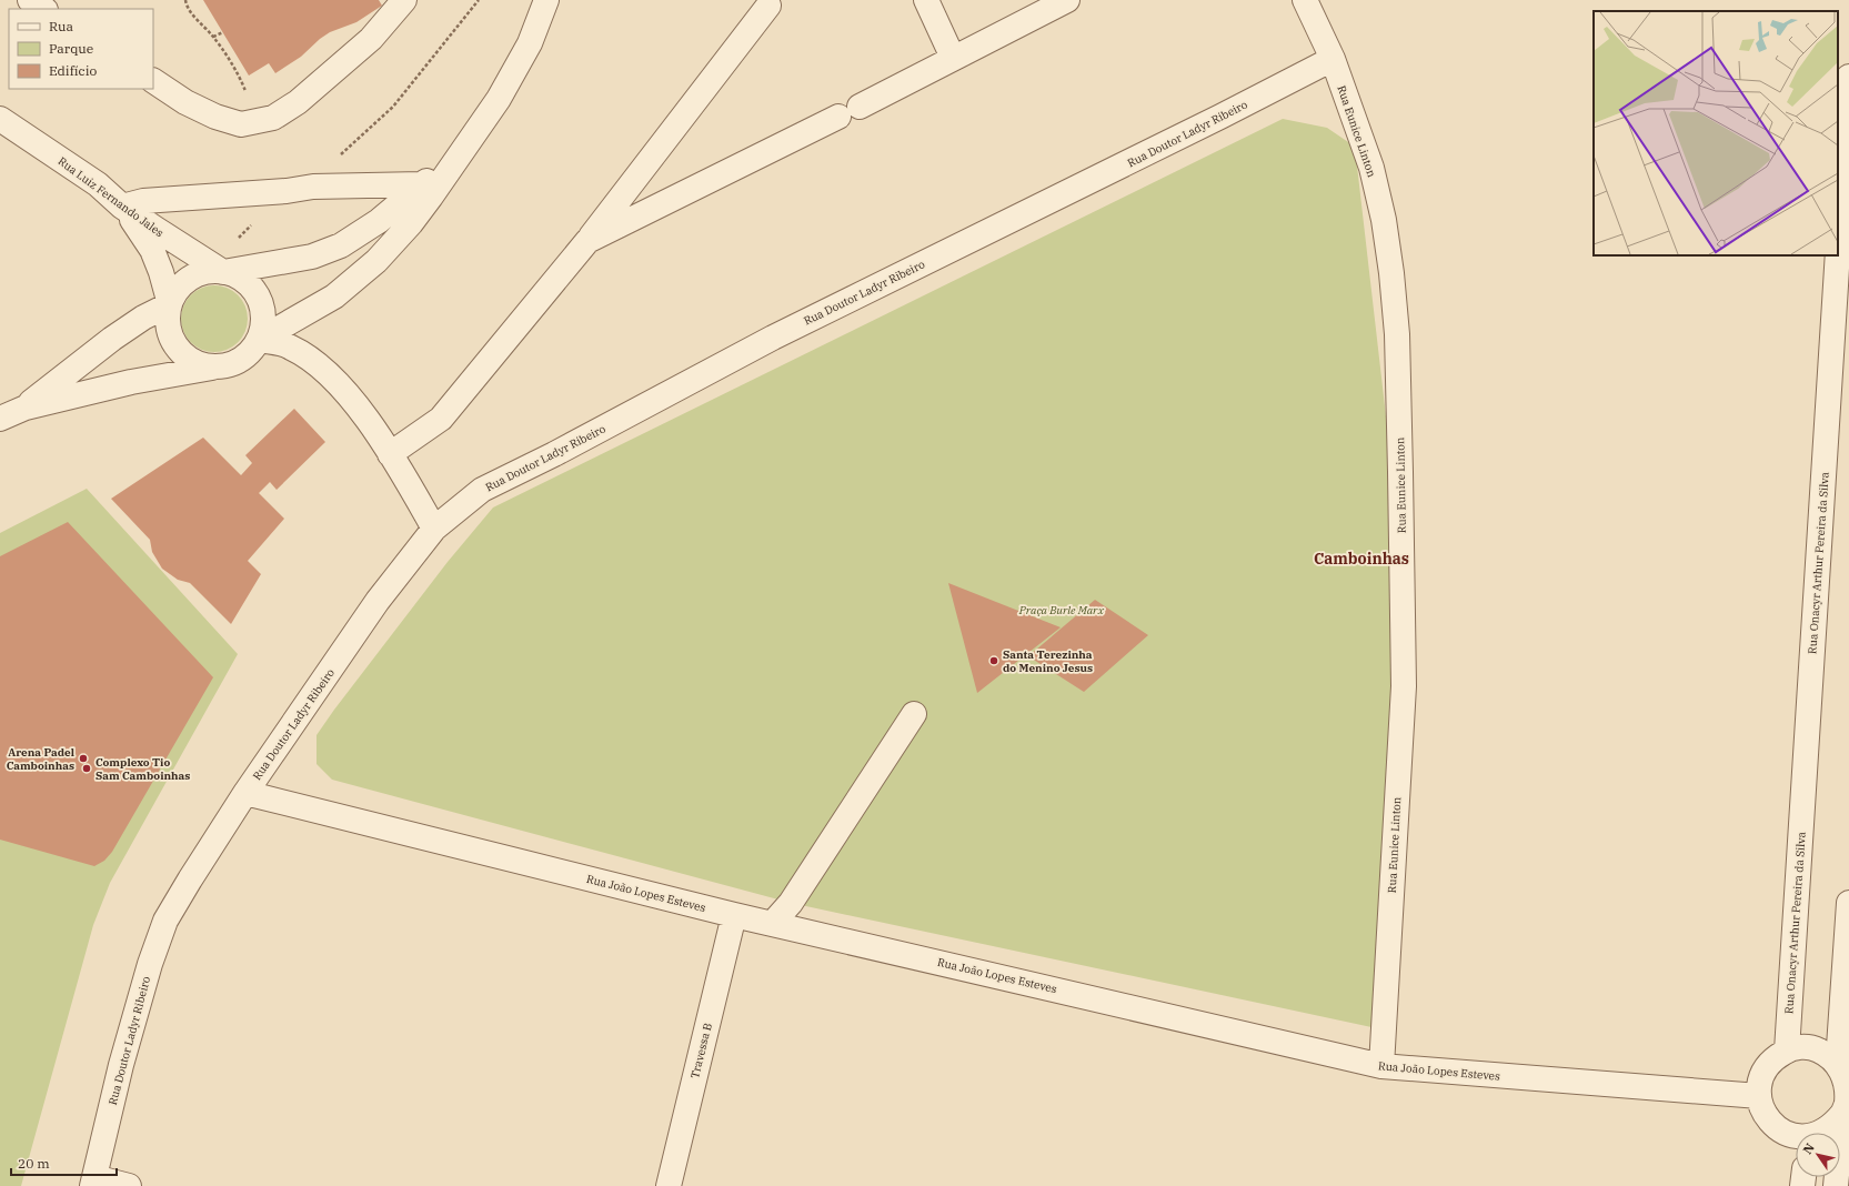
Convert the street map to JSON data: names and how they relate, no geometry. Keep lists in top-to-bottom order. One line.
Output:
{"streets":{"street":["Rua Eunice Linton","Rua Doutor Ladyr Ribeiro","Rua Luiz Fernando Jales","Rua Onacyr Arthur Pereira da Silva","Rua João Lopes Esteves","Travessa B"]},"crossings":[["Rua Eunice Linton","Rua Doutor Ladyr Ribeiro"],["Rua Eunice Linton","Rua João Lopes Esteves"],["Rua Doutor Ladyr Ribeiro","Rua João Lopes Esteves"],["Rua João Lopes Esteves","Travessa B"]],"districts":["Camboinhas"],"parks":["Praça Burle Marx"],"places":["Santa Terezinha do Menino Jesus","Arena Padel Camboinhas","Complexo Tio Sam Camboinhas"],"legend":["Rua","Parque","Edifício"],"scale_bar":"20 m","north":"top left"}
